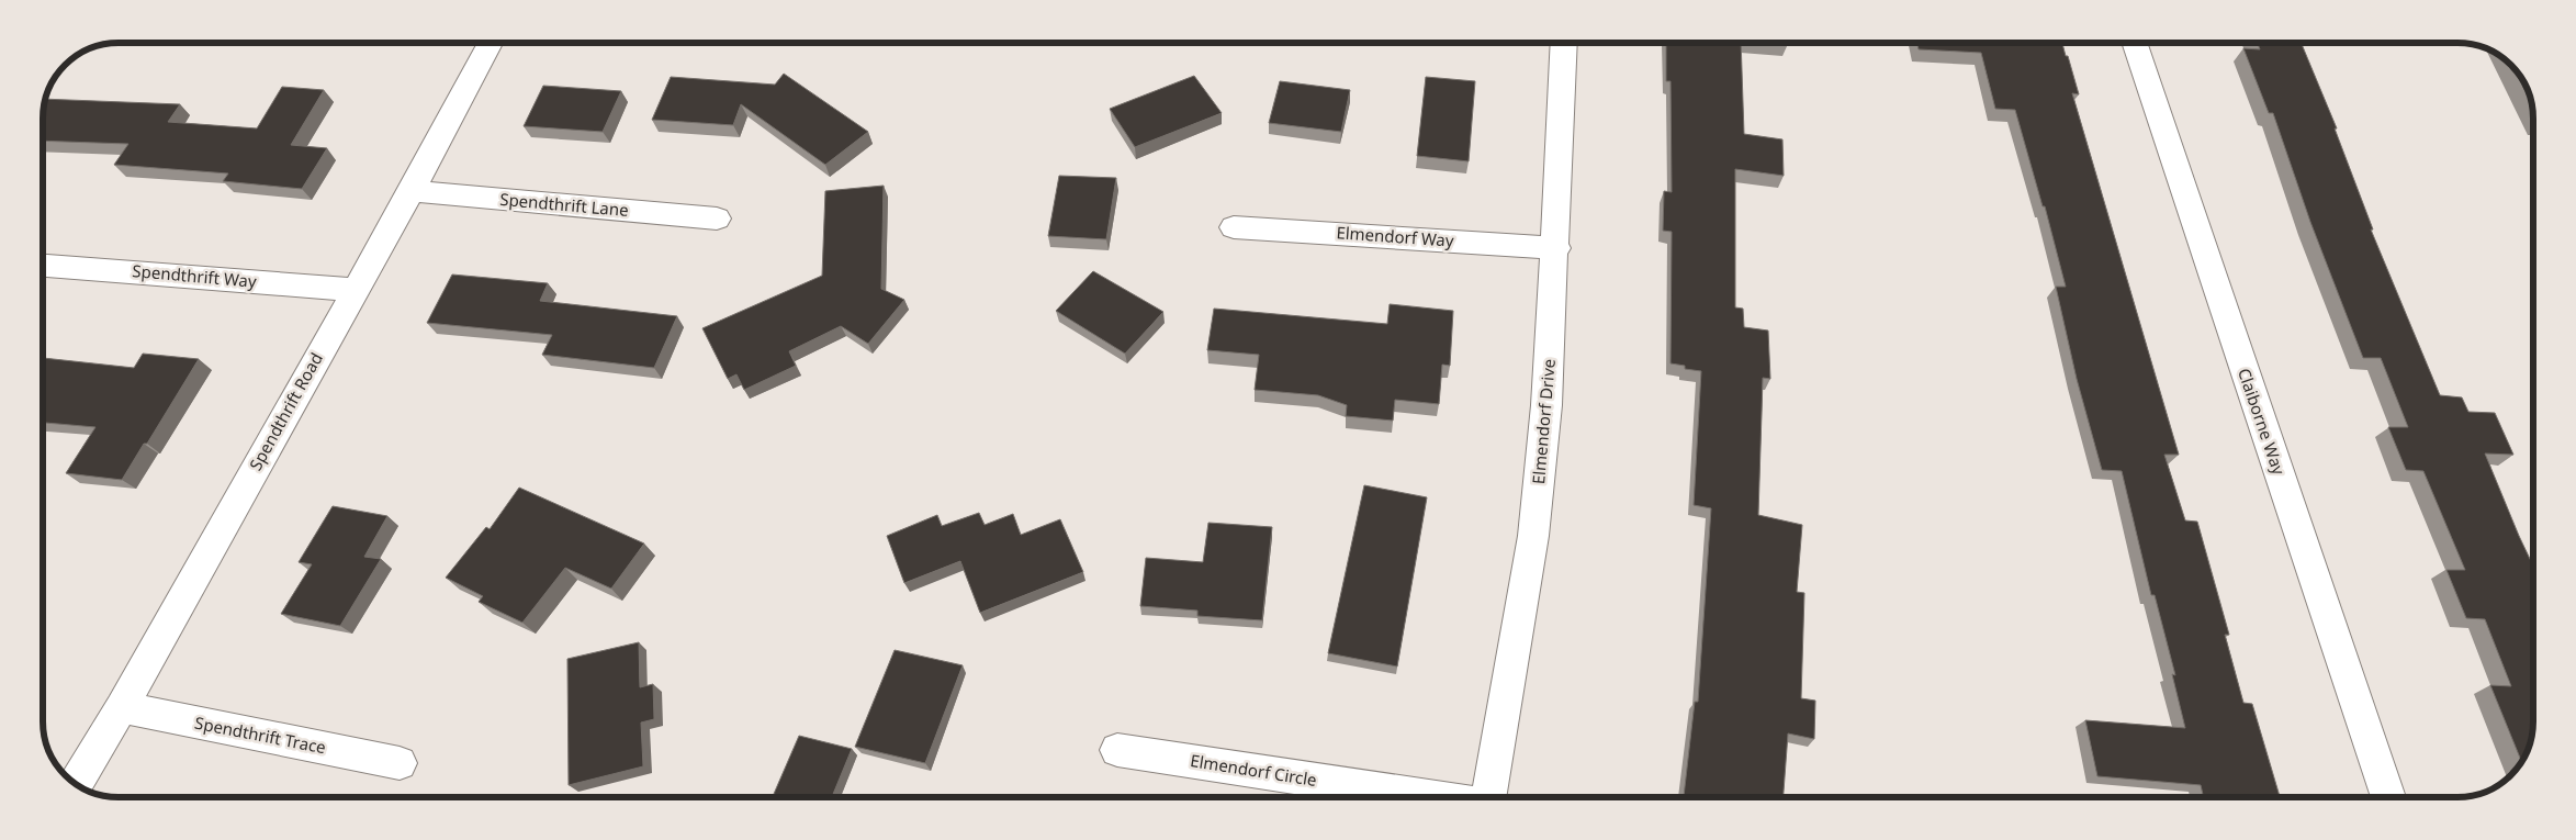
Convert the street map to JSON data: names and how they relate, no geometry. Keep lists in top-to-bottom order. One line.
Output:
{"streets":{"street":["Spendthrift Lane","Elmendorf Way","Spendthrift Way","Spendthrift Road","Elmendorf Drive","Claiborne Way","Spendthrift Trace","Elmendorf Circle"]},"crossings":[["Spendthrift Lane","Spendthrift Road"],["Elmendorf Way","Elmendorf Drive"],["Spendthrift Way","Spendthrift Road"],["Spendthrift Road","Spendthrift Trace"]]}
